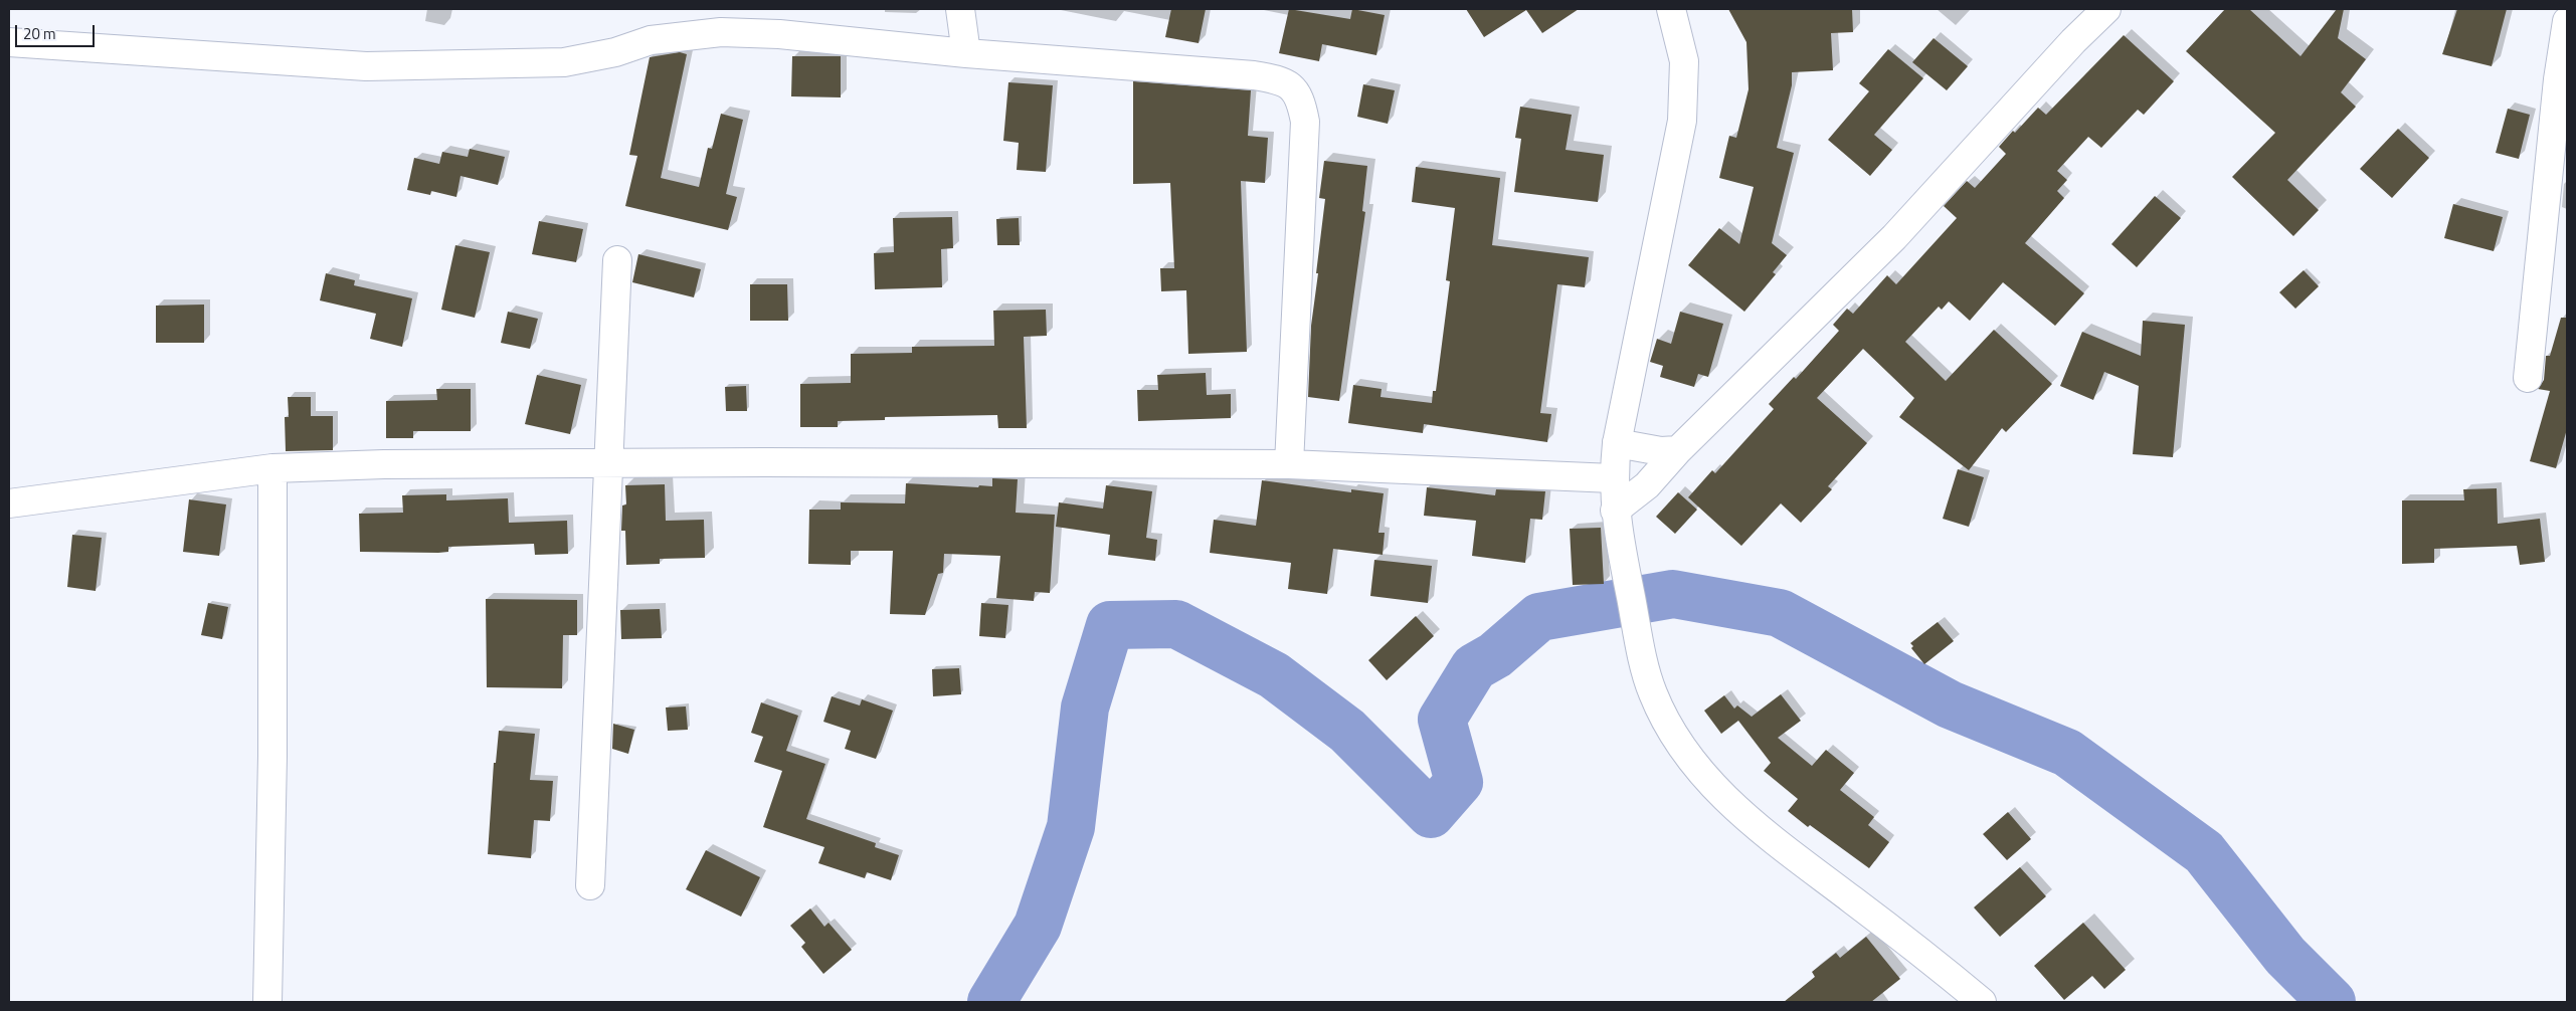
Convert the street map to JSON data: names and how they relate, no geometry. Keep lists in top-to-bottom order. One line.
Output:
{"scale_bar":"20 m"}
